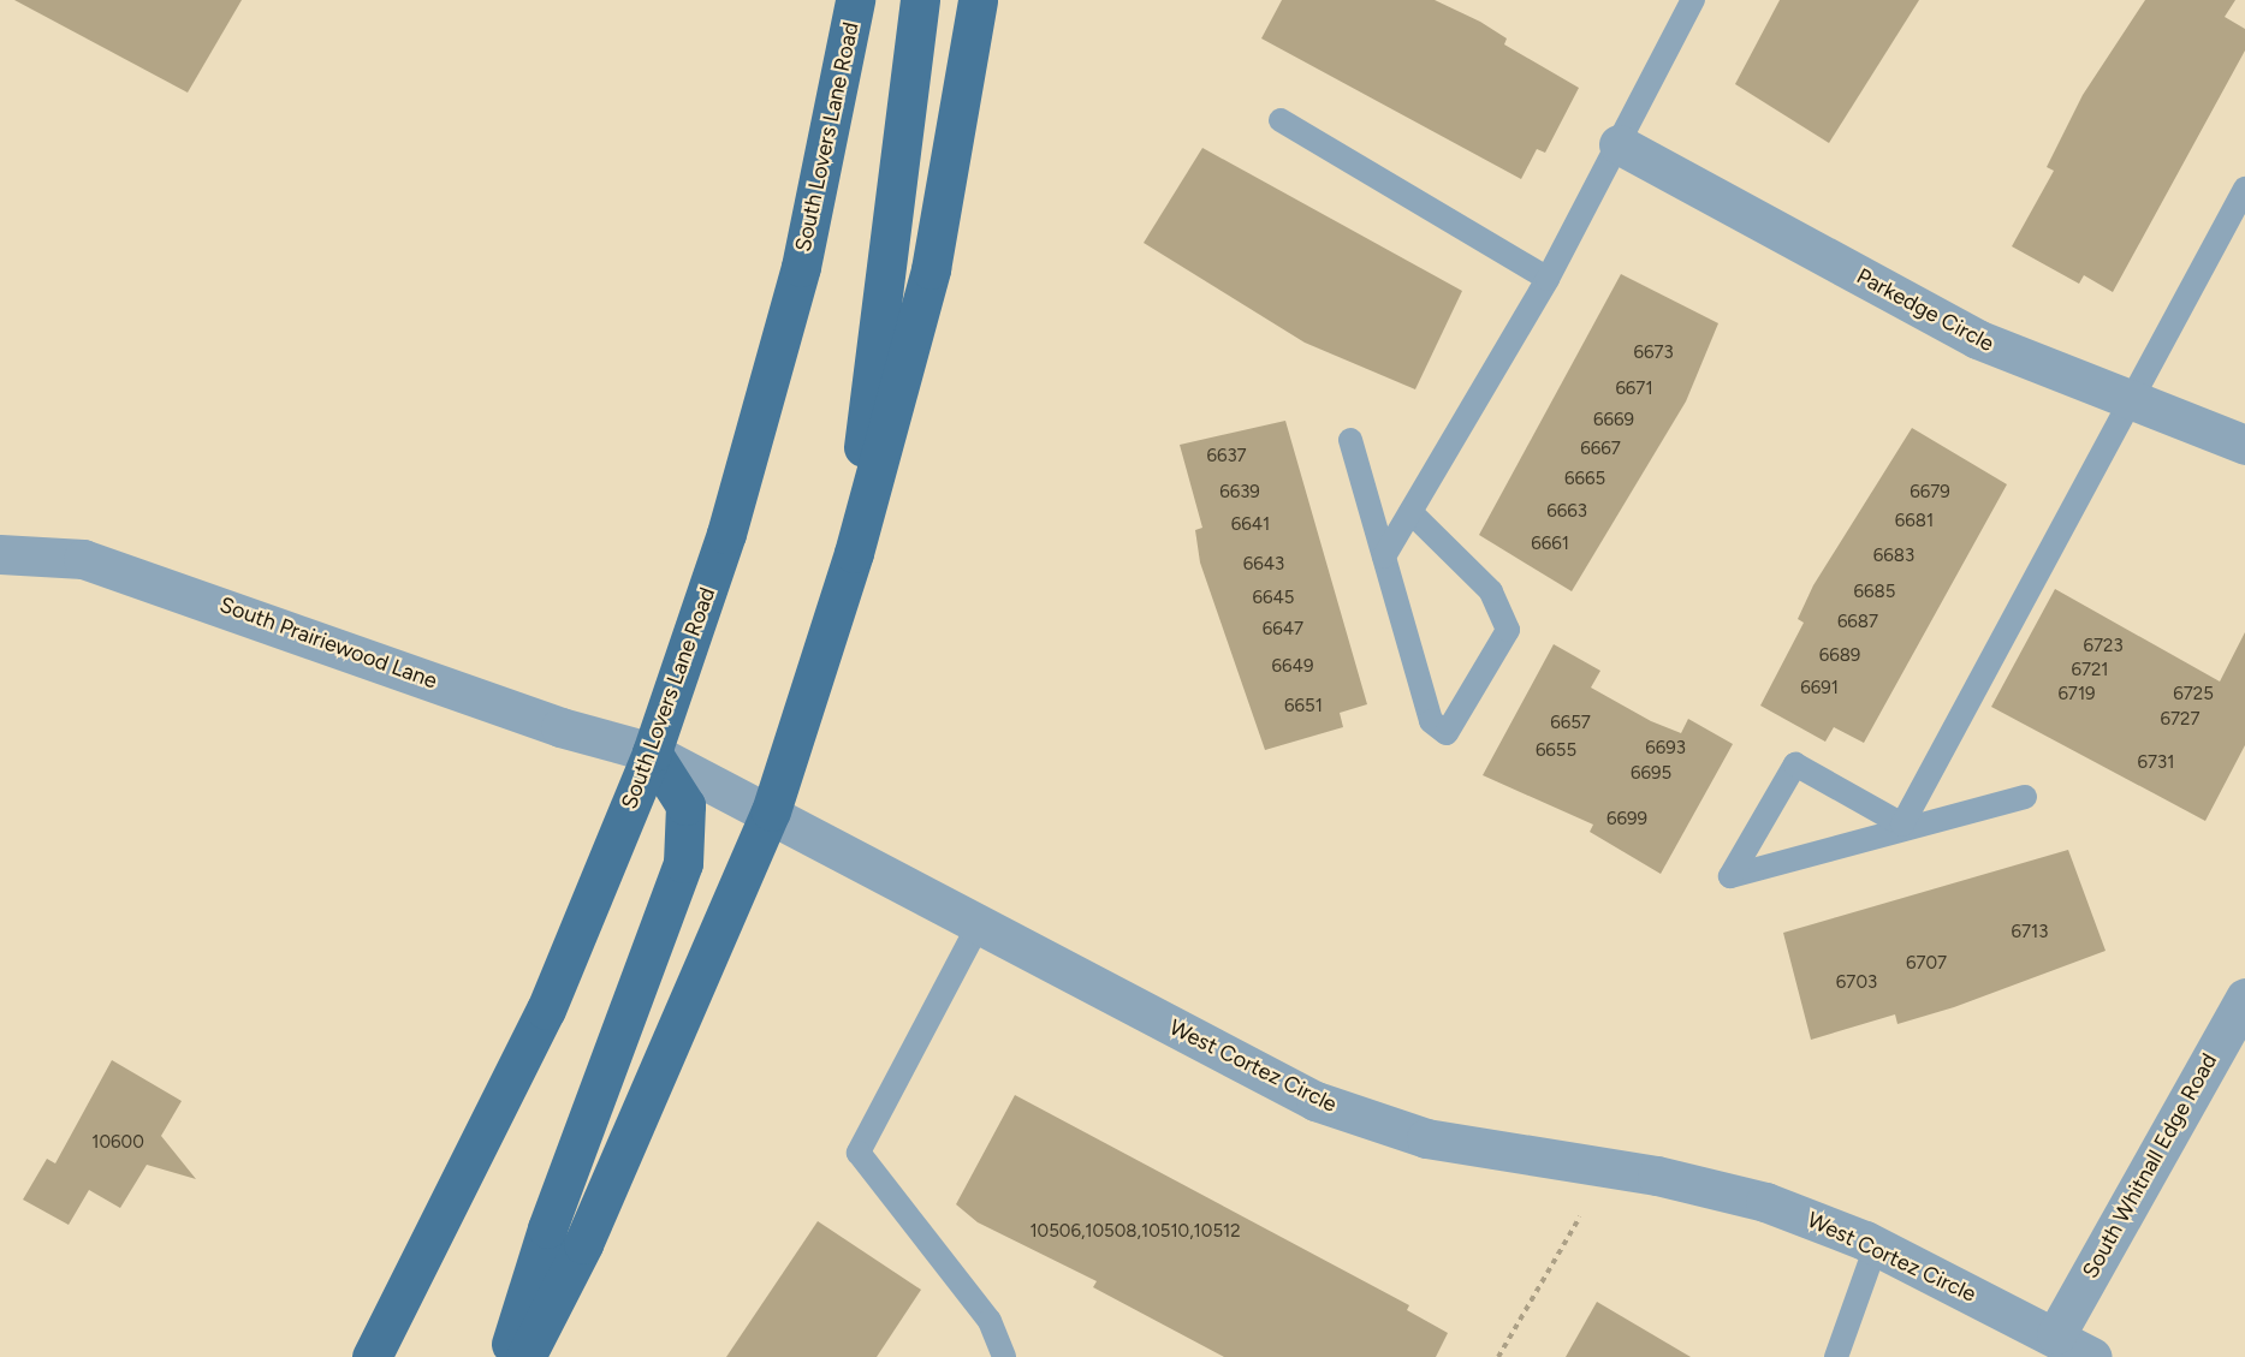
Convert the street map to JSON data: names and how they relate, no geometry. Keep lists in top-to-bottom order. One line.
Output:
{"streets":{"main road":["South Lovers Lane Road"],"street":["Parkedge Circle","South Prairiewood Lane","West Cortez Circle","South Whitnall Edge Road"]},"crossings":[["South Lovers Lane Road","South Prairiewood Lane"],["South Lovers Lane Road","West Cortez Circle"],["South Prairiewood Lane","West Cortez Circle"],["West Cortez Circle","South Whitnall Edge Road"]],"house_numbers":["6673","6671","6669","6667","6637","6665","6639","6679","6663","6681","6641","6661","6683","6643","6685","6645","6687","6647","6723","6689","6649","6721","6691","6719","6725","6651","6727","6657","6693","6655","6731","6695","6699","6713","6707","6703","10600","10506,10508,10510,10512"]}
